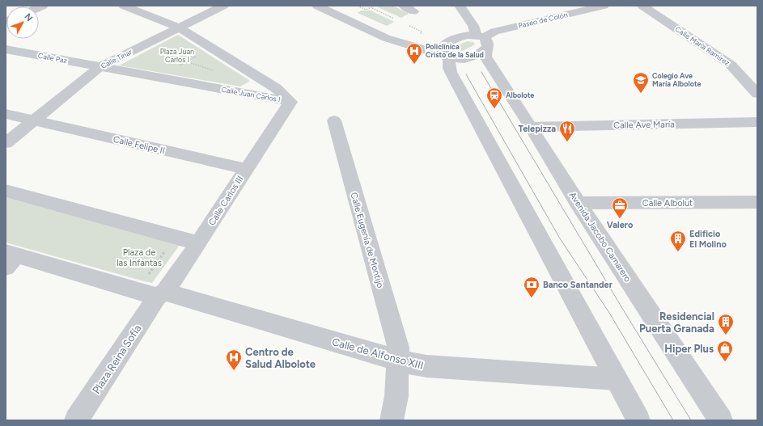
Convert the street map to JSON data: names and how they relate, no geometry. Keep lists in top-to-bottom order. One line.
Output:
{"streets":{"street":["Paseo de Colón","Calle María Ramirez","Calle Paz","Calle Tínar","Calle Juan Carlos I","Calle Ave María","Calle Felipe II","Calle Carlos III","Calle Albolut","Avenida Jacobo Camarero","Calle Eugenía de Montijo","Calle de Alfonso XIII","Plaza Reina Sofía"]},"crossings":[["Paseo de Colón","Avenida Jacobo Camarero"],["Calle Paz","Calle Tínar"],["Calle Paz","Calle Juan Carlos I"],["Calle Tínar","Calle Juan Carlos I"],["Calle Tínar","Calle Felipe II"],["Calle Juan Carlos I","Calle Carlos III"],["Calle Ave María","Avenida Jacobo Camarero"],["Calle Felipe II","Calle Carlos III"],["Calle Carlos III","Calle de Alfonso XIII"],["Calle Carlos III","Plaza Reina Sofía"],["Calle Albolut","Avenida Jacobo Camarero"],["Calle Eugenía de Montijo","Calle de Alfonso XIII"],["Calle de Alfonso XIII","Plaza Reina Sofía"]],"parks":["Plaza Juan Carlos I","Plaza de las Infantas"],"places":{"hospital":["Policlínica Cristo de la Salud","Centro de Salud Albolote"],"school or university":["Colegio Ave María Albolote"],"station":["Albolote"],"restaurant":["Telepizza"],"office":["Valero"],"building":["Edificio El Molino","Residencial Puerta Granada"],"bank":["Banco Santander"],"shop":["Hiper Plus"]},"north":"top right"}
